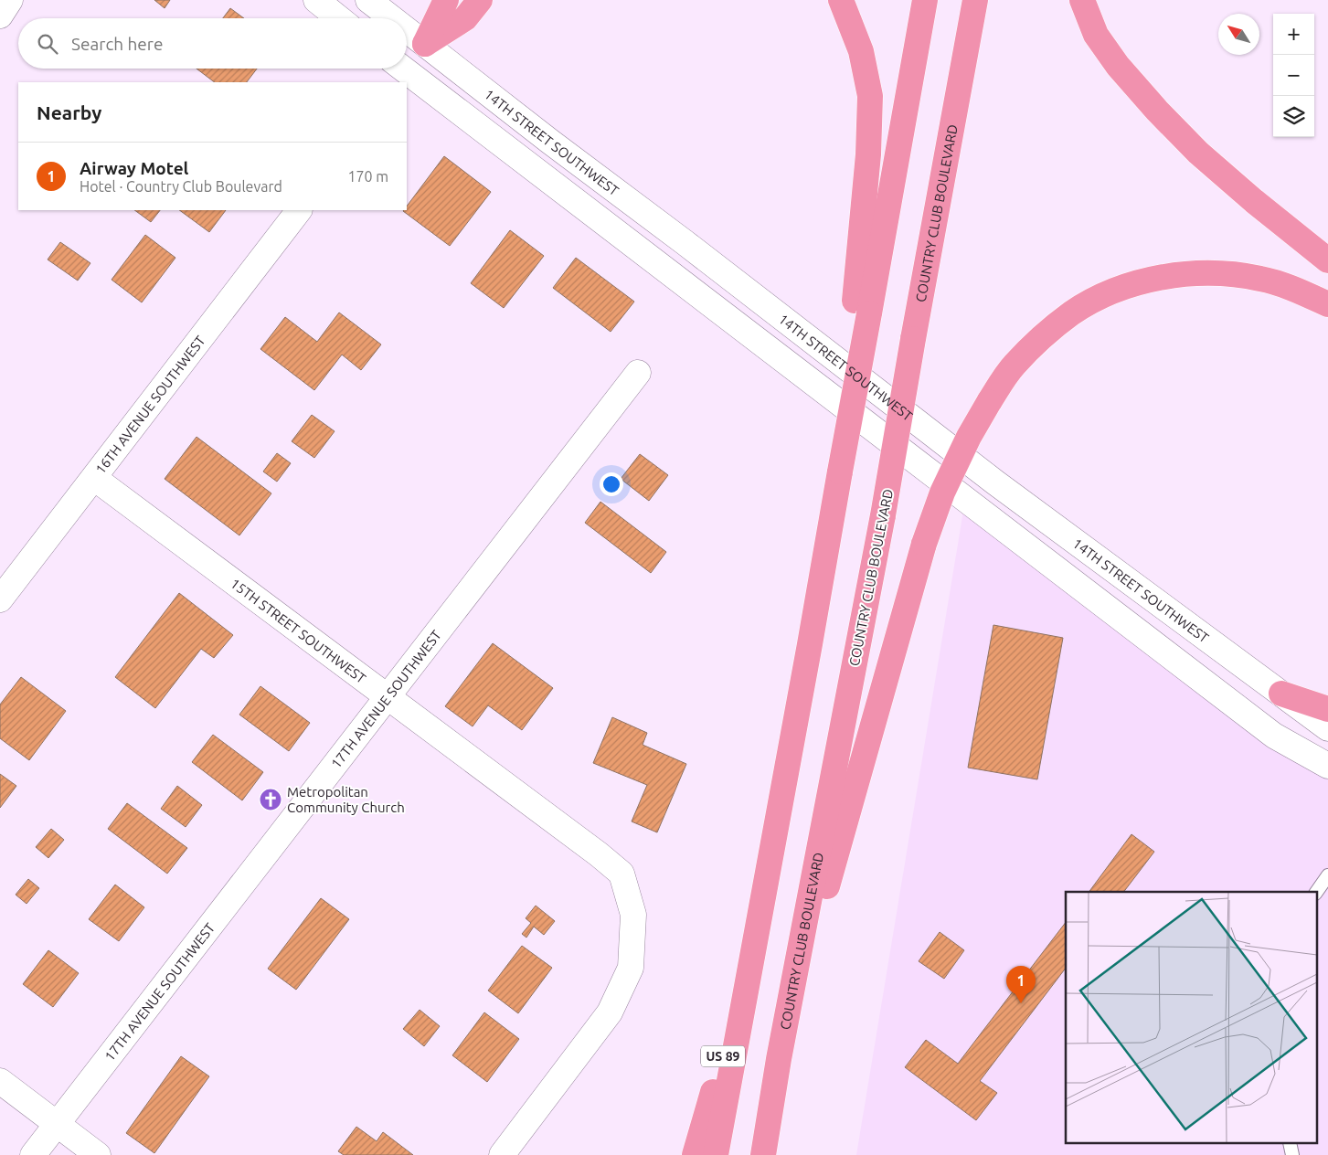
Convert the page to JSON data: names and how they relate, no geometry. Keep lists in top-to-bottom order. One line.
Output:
{"streets":{"highway":["COUNTRY CLUB BOULEVARD","US 89"],"street":["14TH STREET SOUTHWEST","16TH AVENUE SOUTHWEST","15TH STREET SOUTHWEST","17TH AVENUE SOUTHWEST"]},"crossings":[["16TH AVENUE SOUTHWEST","15TH STREET SOUTHWEST"],["15TH STREET SOUTHWEST","17TH AVENUE SOUTHWEST"]],"places":{"church":["Metropolitan Community Church"]},"north":"top left","page":{"map_buttons":["+","−"],"search":"Search here","heading":"Nearby","list":[{"mark":"1","name":"Airway Motel","note":"Hotel · Country Club Boulevard","value":"170 m"}],"pins":"1"}}
